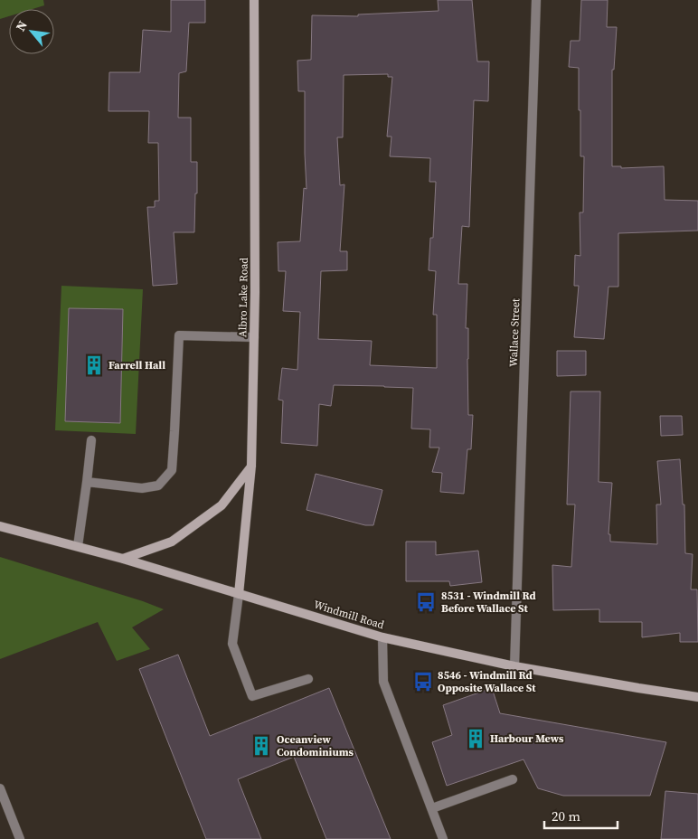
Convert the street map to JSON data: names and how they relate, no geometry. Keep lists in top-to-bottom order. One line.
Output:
{"streets":{"main road":["Albro Lake Road","Windmill Road"],"street":["Wallace Street"]},"crossings":[["Albro Lake Road","Windmill Road"],["Wallace Street","Windmill Road"]],"places":{"building":["Farrell Hall","Harbour Mews","Oceanview Condominiums"],"bus stop":["8531 - Windmill Rd Before Wallace St","8546 - Windmill Rd Opposite Wallace St"]},"scale_bar":"20 m","north":"top left"}
